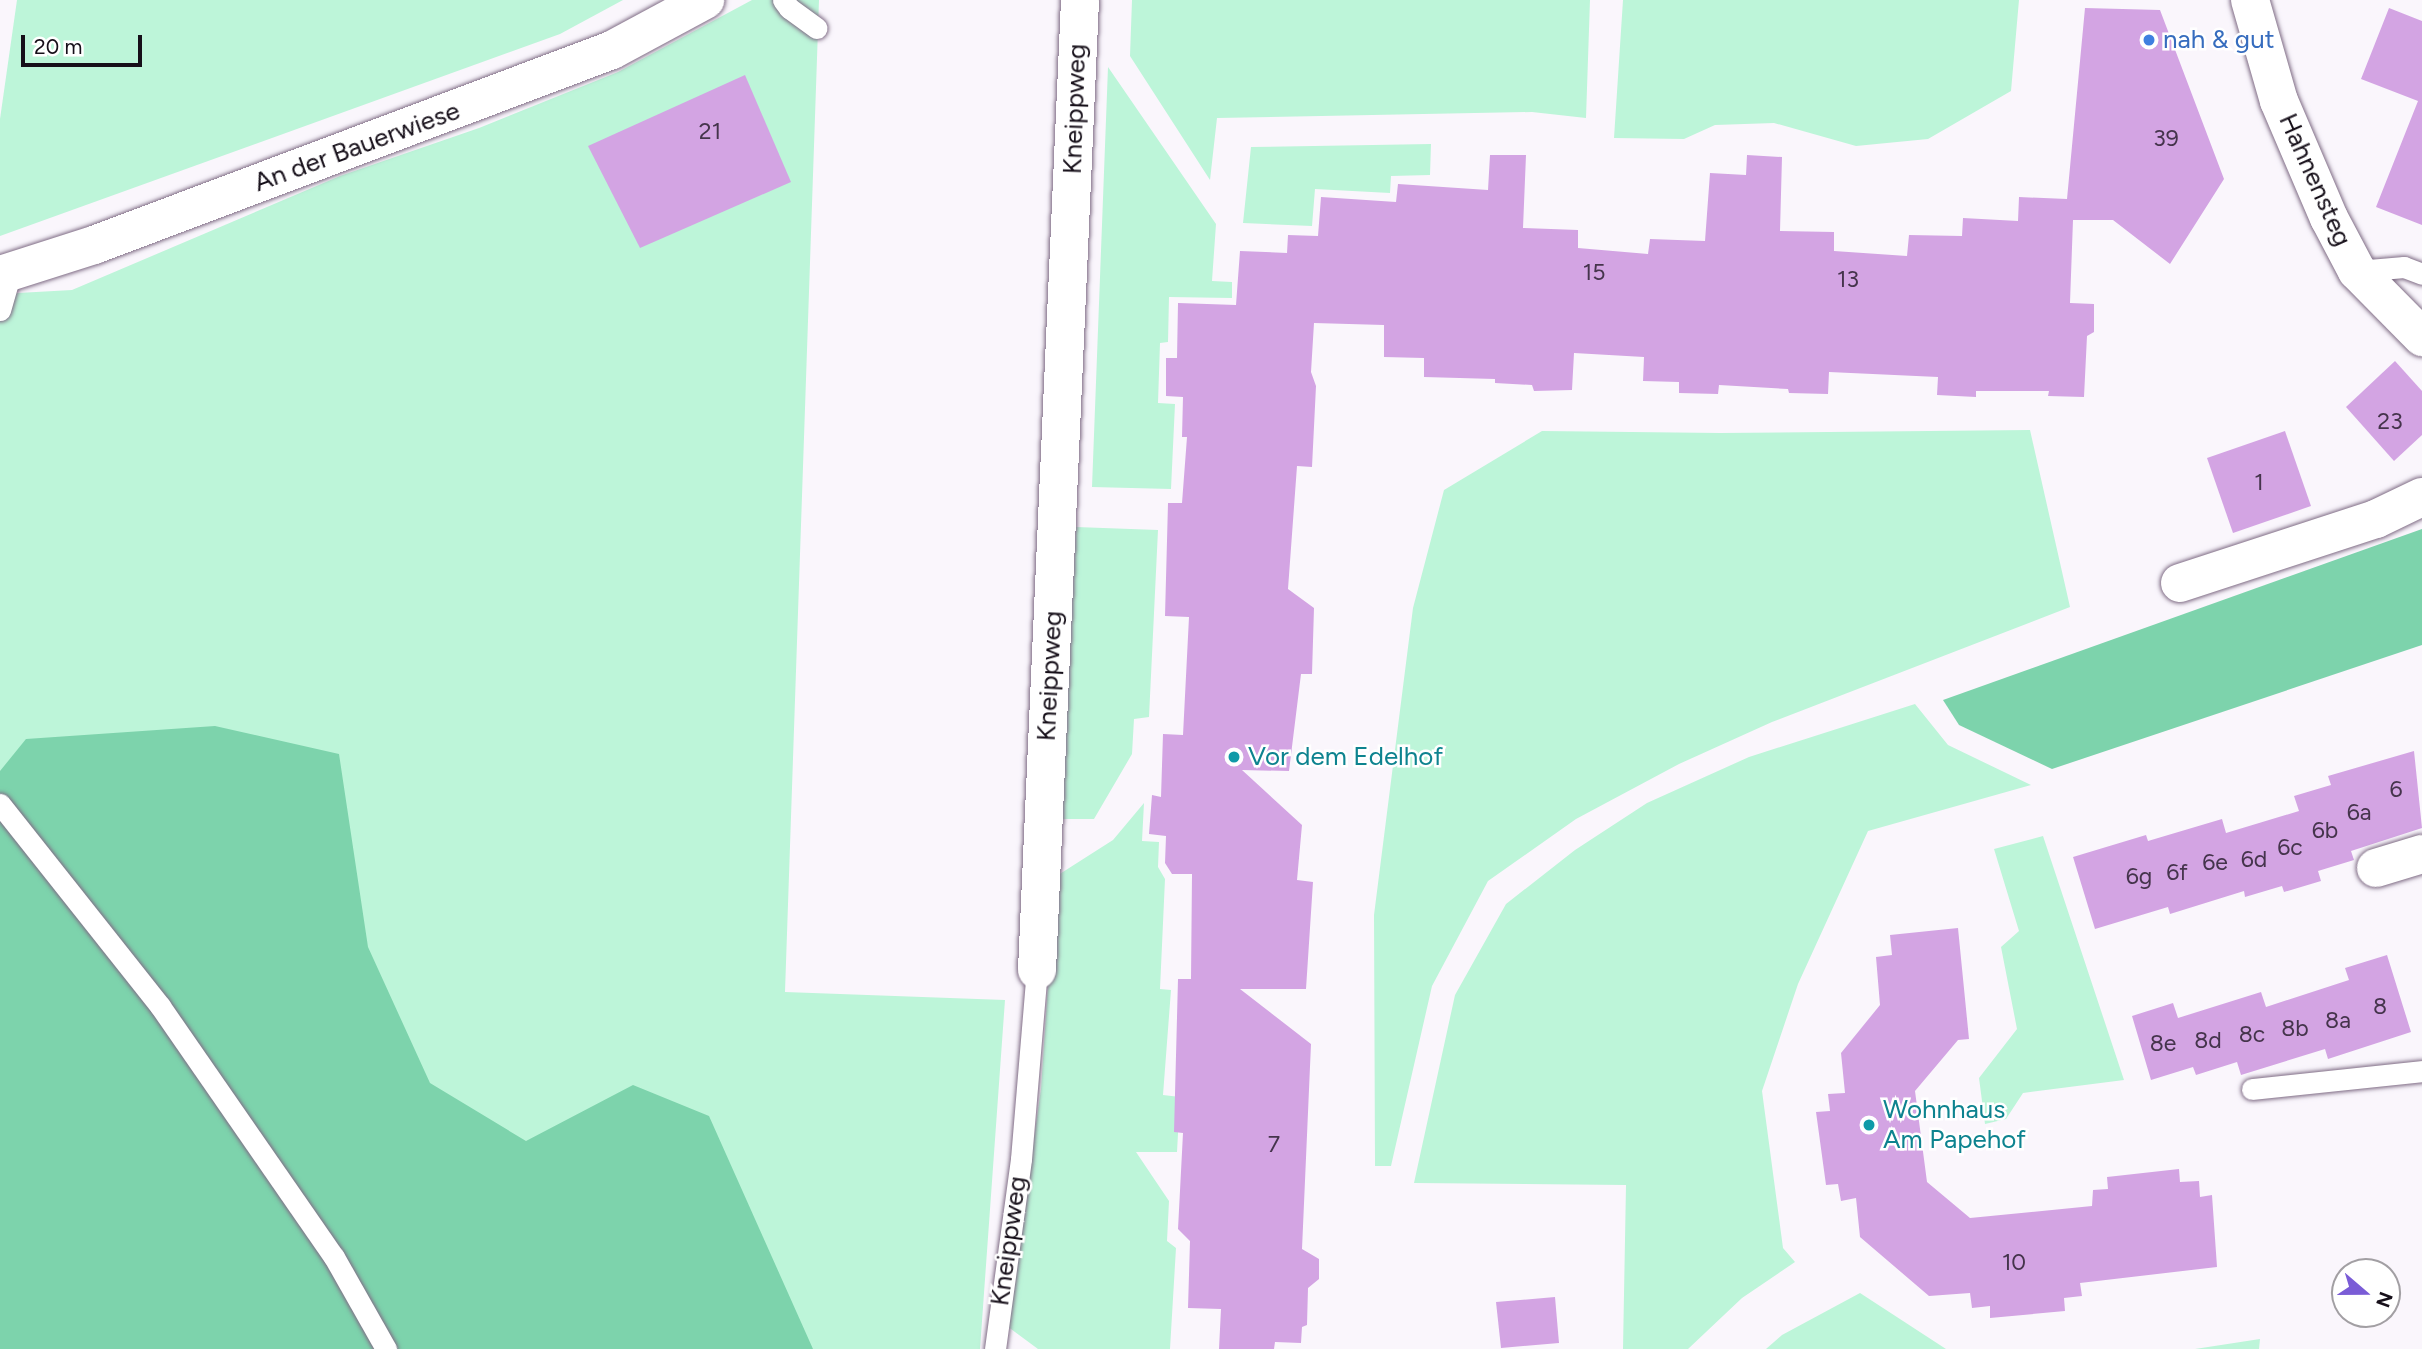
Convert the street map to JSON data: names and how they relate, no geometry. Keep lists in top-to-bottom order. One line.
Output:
{"streets":{"street":["Kneippweg","An der Bauerwiese","Hahnensteg"]},"places":["nah & gut","Vor dem Edelhof","Wohnhaus Am Papehof"],"house_numbers":["21","39","15","13","23","1","6","6a","6b","6c","6d","6e","6f","6g","8","8a","8b","8c","8d","8e","7","10"],"scale_bar":"20 m","north":"right"}
